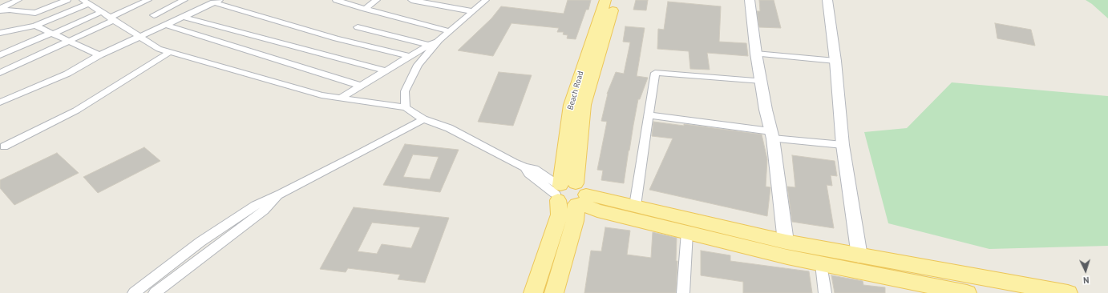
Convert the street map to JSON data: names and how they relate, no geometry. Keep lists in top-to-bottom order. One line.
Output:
{"streets":{"main road":["Beach Road"]},"north":"bottom"}
